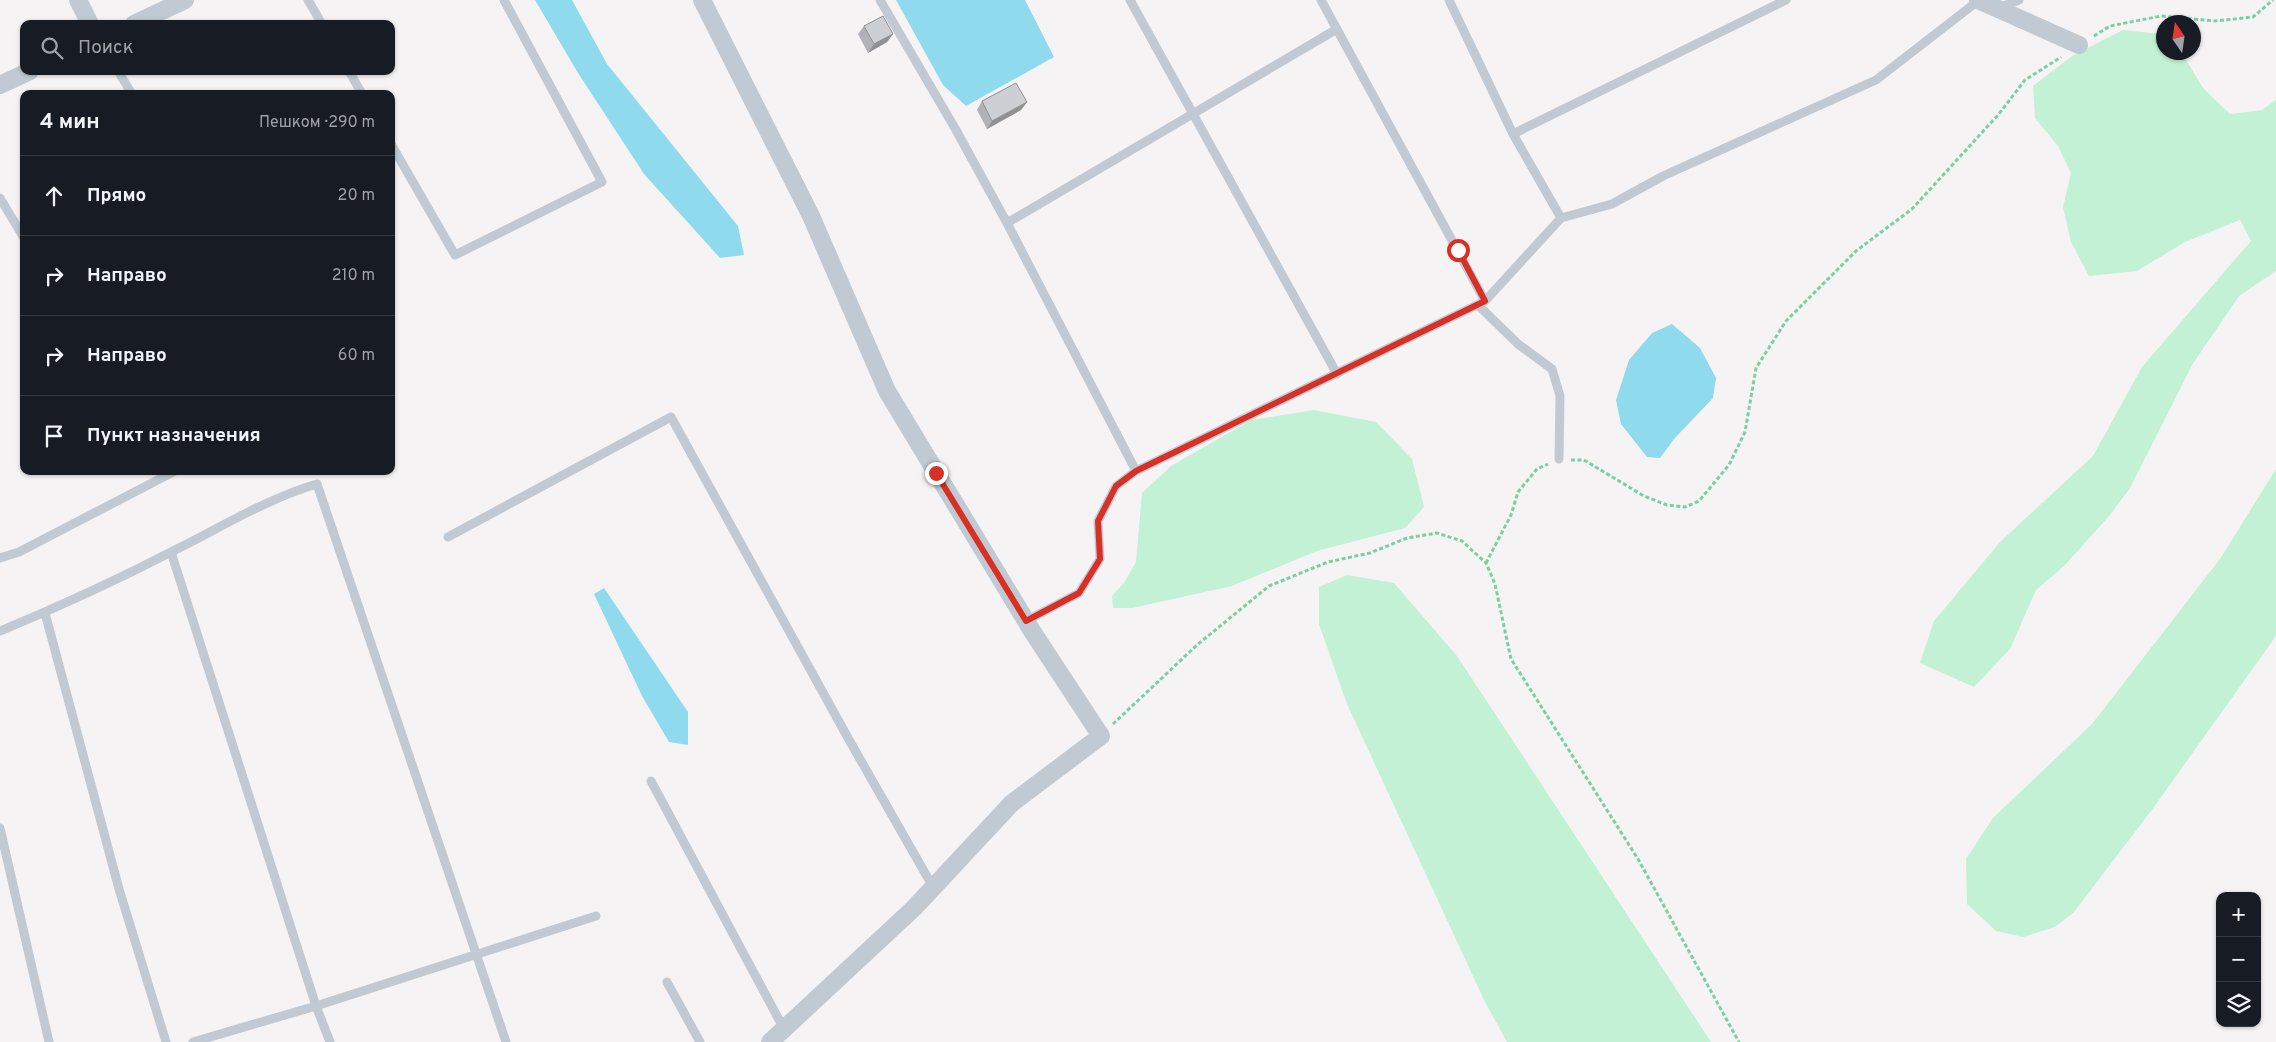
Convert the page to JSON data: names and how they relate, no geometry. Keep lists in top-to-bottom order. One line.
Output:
{"north":"top","page":{"search":"Поиск","heading":["4 мин","Пешком · 290 m"],"list":[["Прямо","20 m"],["Направо","210 m"],["Направо","60 m"],"Пункт назначения"],"map_buttons":["+","−"]}}
